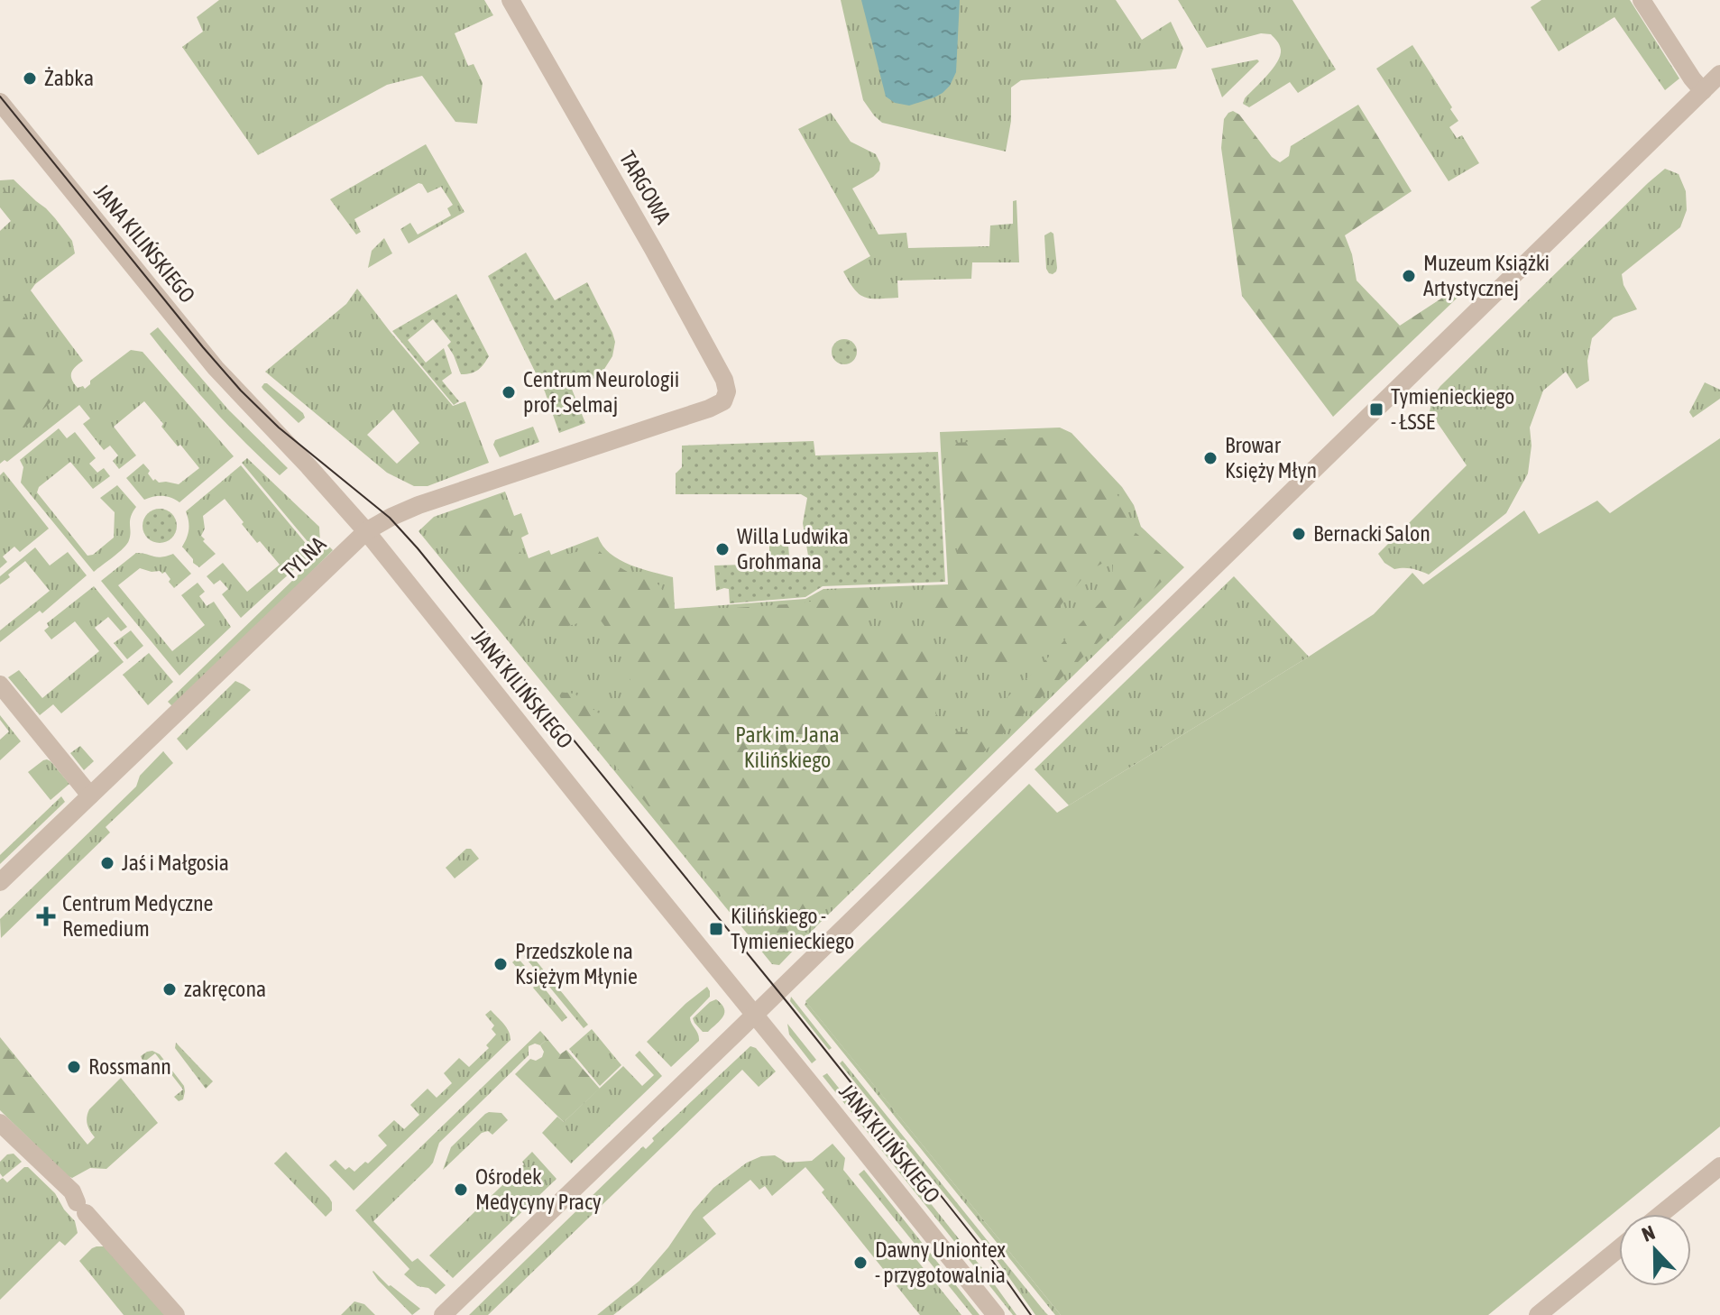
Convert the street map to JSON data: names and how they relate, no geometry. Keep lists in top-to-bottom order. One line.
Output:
{"streets":{"street":["TARGOWA","JANA KILIŃSKIEGO","TYLNA"]},"crossings":[["TARGOWA","TYLNA"],["JANA KILIŃSKIEGO","TYLNA"]],"parks":["Park im. Jana Kilińskiego"],"places":{"other":["Żabka","Muzeum Książki Artystycznej","Centrum Neurologii prof. Selmaj","Browar Księży Młyn","Bernacki Salon","Willa Ludwika Grohmana","Jaś i Małgosia","Przedszkole na Księżym Młynie","zakręcona","Rossmann","Ośrodek Medycyny Pracy","Dawny Uniontex - przygotowalnia"],"transit":["Tymienieckiego - ŁSSE","Kilińskiego - Tymienieckiego"],"health":["Centrum Medyczne Remedium"]},"north":"top"}
